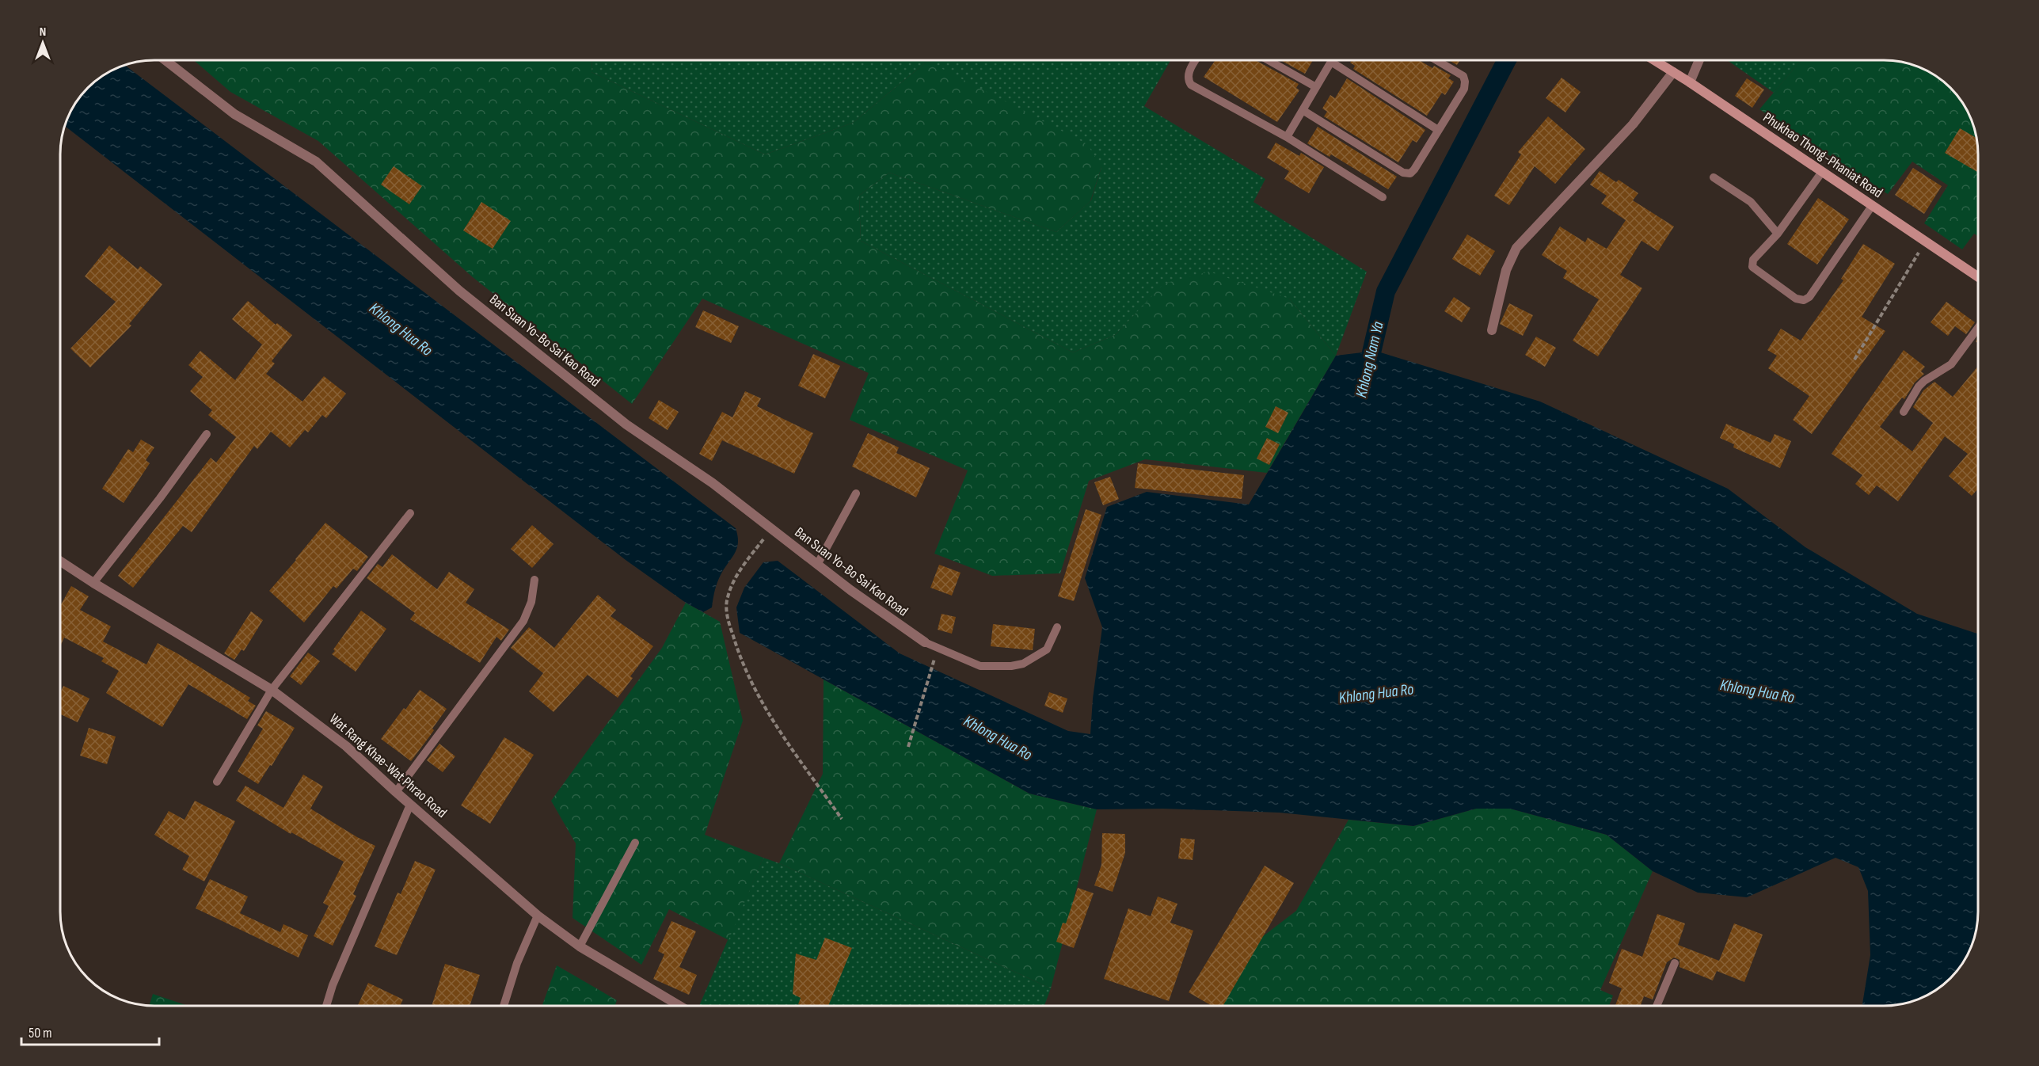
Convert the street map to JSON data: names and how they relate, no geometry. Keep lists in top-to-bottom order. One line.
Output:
{"streets":{"main road":["Phukhao Thong-Phaniat Road"],"street":["Ban Suan Yo-Bo Sai Kao Road","Wat Rang Khae-Wat Phrao Road"]},"water":["Khlong Hua Ro","Khlong Nam Ya"],"scale_bar":"50 m","north":"top"}
